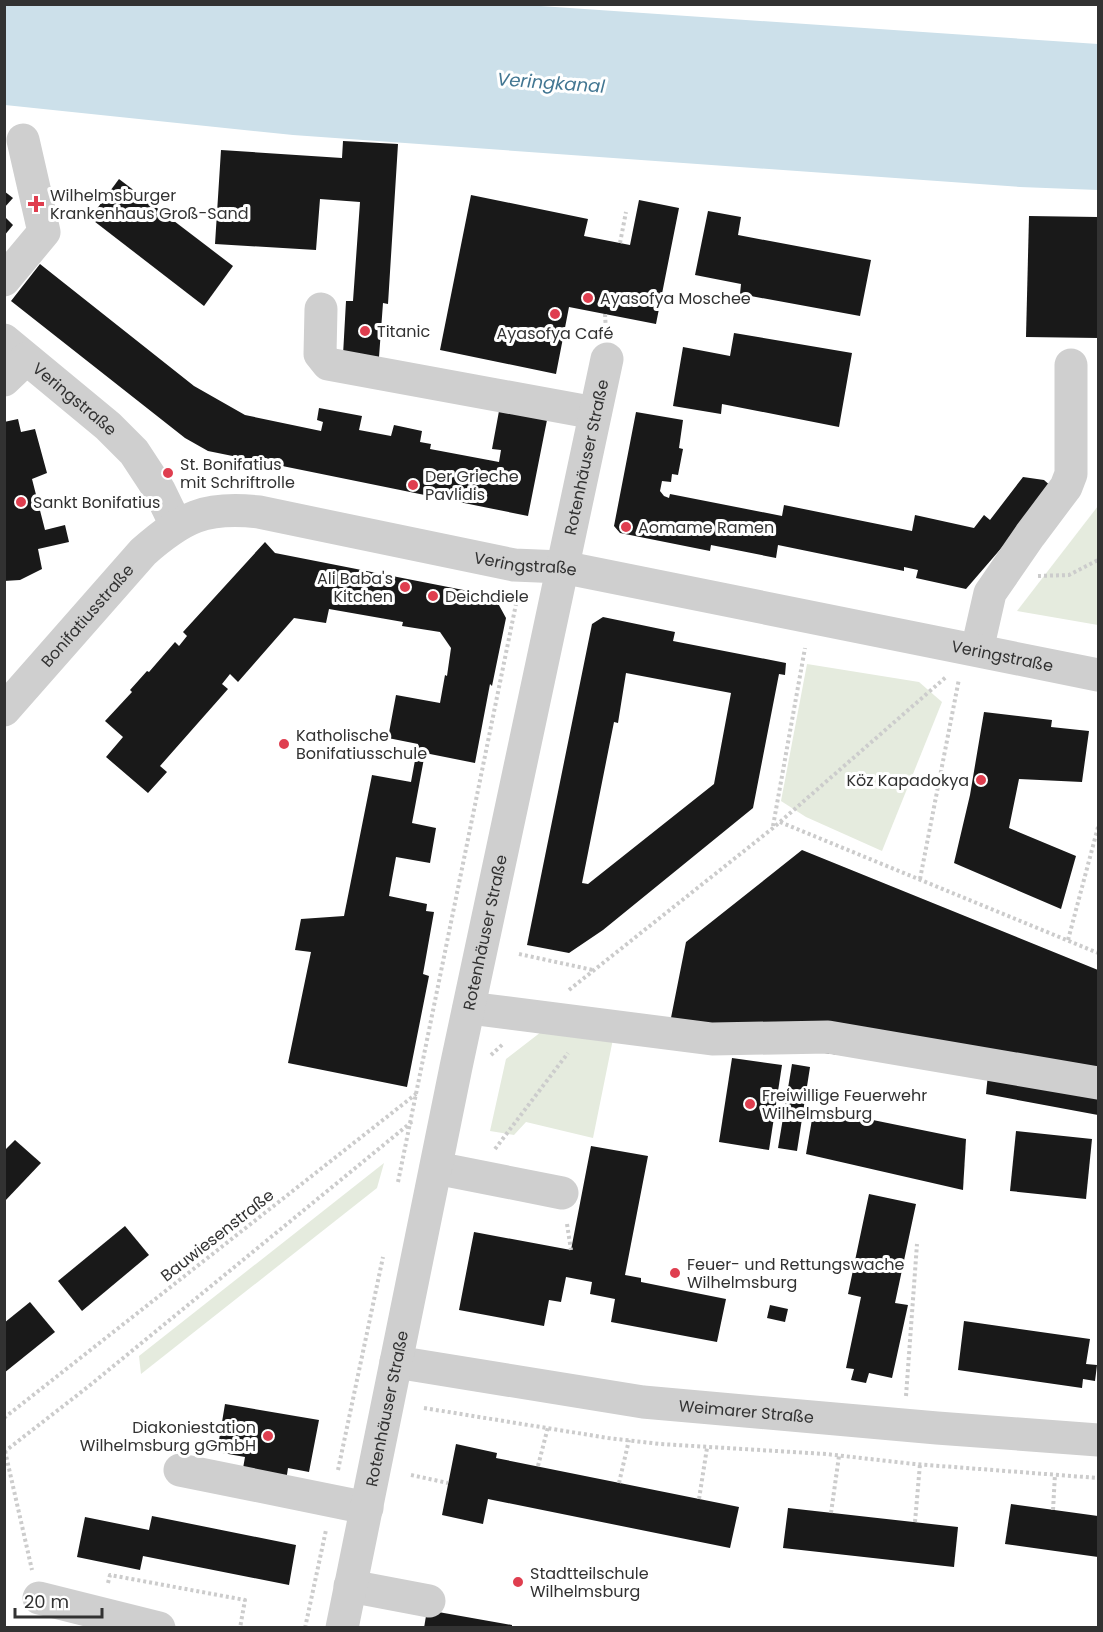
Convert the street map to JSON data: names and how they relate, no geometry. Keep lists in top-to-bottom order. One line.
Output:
{"streets":{"street":["Veringstraße","Rotenhäuser Straße","Bonifatiusstraße","Weimarer Straße"],"path":["Bauwiesenstraße"]},"crossings":[["Veringstraße","Rotenhäuser Straße"],["Veringstraße","Bonifatiusstraße"],["Rotenhäuser Straße","Weimarer Straße"]],"water":["Veringkanal"],"places":{"health":["Wilhelmsburger Krankenhaus Groß-Sand"],"other":["Ayasofya Moschee","Ayasofya Café","Titanic","St. Bonifatius mit Schriftrolle","Der Grieche Pavlidis","Sankt Bonifatius","Aomame Ramen","Ali Baba's Kitchen","Deichdiele","Katholische Bonifatiusschule","Köz Kapadokya","Freiwillige Feuerwehr Wilhelmsburg","Feuer- und Rettungswache Wilhelmsburg","Diakoniestation Wilhelmsburg gGmbH","Stadtteilschule Wilhelmsburg"]},"scale_bar":"20 m"}
